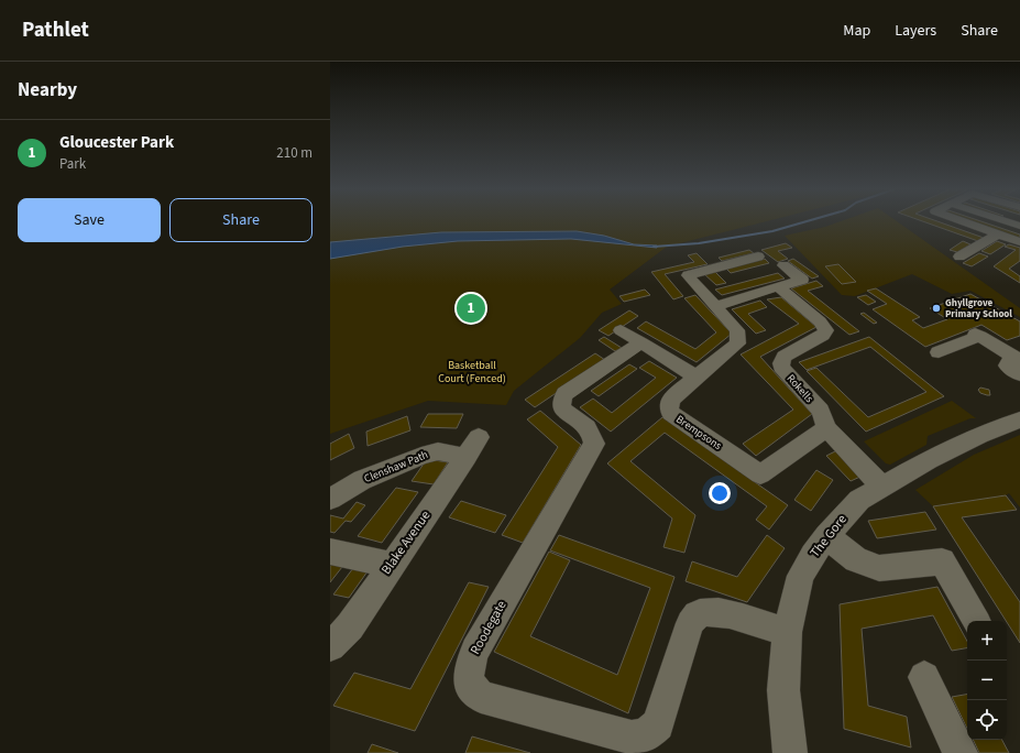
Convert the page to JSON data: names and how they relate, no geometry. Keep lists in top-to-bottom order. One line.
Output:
{"streets":{"street":["Rokells","Brempsons","Clenshaw Path","The Gore","Blake Avenue","Roodegate"]},"crossings":[["Rokells","Brempsons"],["Rokells","The Gore"],["Brempsons","Roodegate"],["Clenshaw Path","Blake Avenue"],["The Gore","Roodegate"]],"parks":["Basketball Court (Fenced)"],"places":["Ghyllgrove Primary School"],"page":{"header":"Pathlet","nav":["Map","Layers","Share"],"heading":"Nearby","list":[{"mark":"1","name":"Gloucester Park","note":"Park","value":"210 m"}],"buttons":["Save","Share"],"pins":"1","map_buttons":["+","−"]}}
